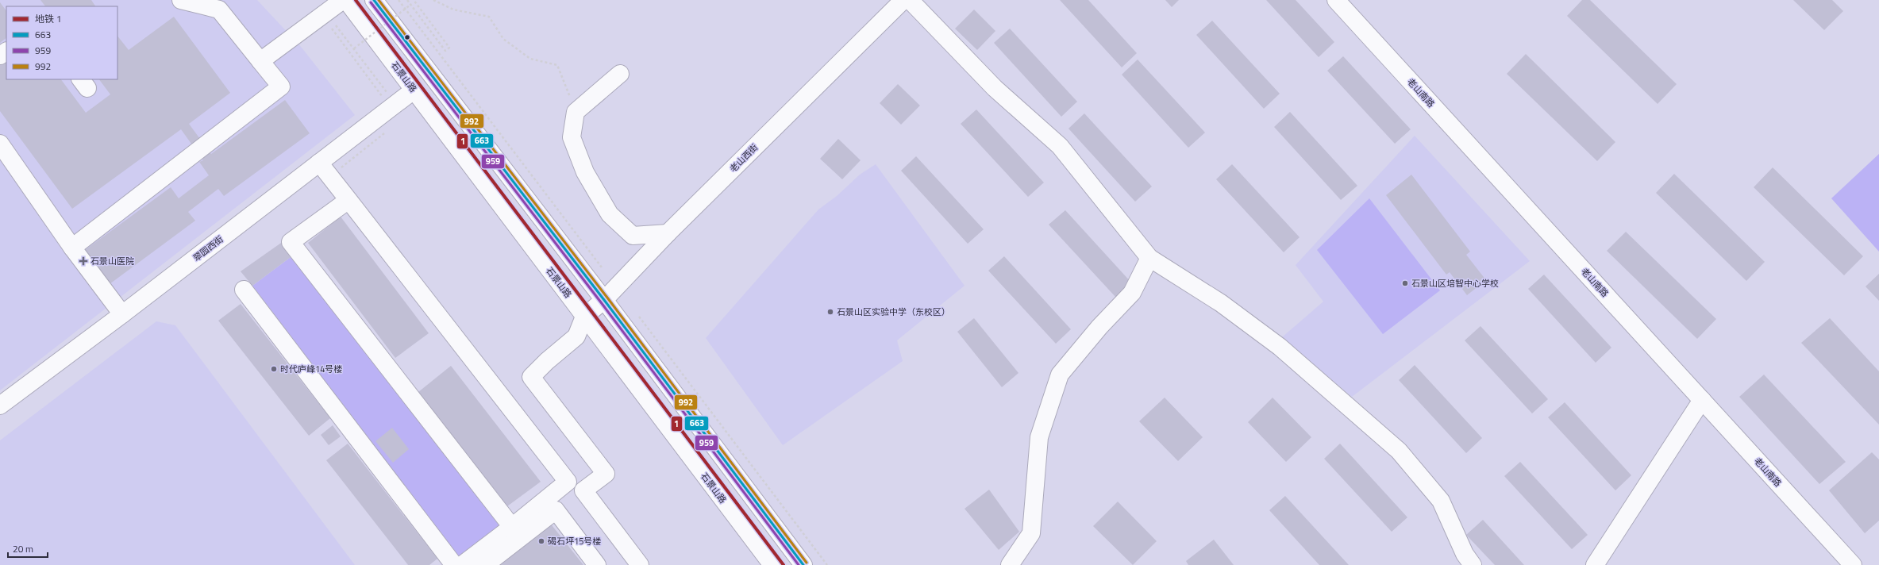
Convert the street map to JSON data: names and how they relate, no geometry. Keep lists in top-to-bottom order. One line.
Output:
{"streets":{"main road":["石景山路","老山南路","老山西街","翠园西街"]},"crossings":[["石景山路","老山西街"],["石景山路","翠园西街"]],"places":{"health":["石景山医院"],"other":["石景山区培智中心学校","石景山区实验中学（东校区）","时代庐峰14号楼","碣石坪15号楼"]},"lines":["metro line 1","transit line 663","transit line 992","transit line 959"],"legend":["地铁 1","663","959","992"],"scale_bar":"20 m"}
